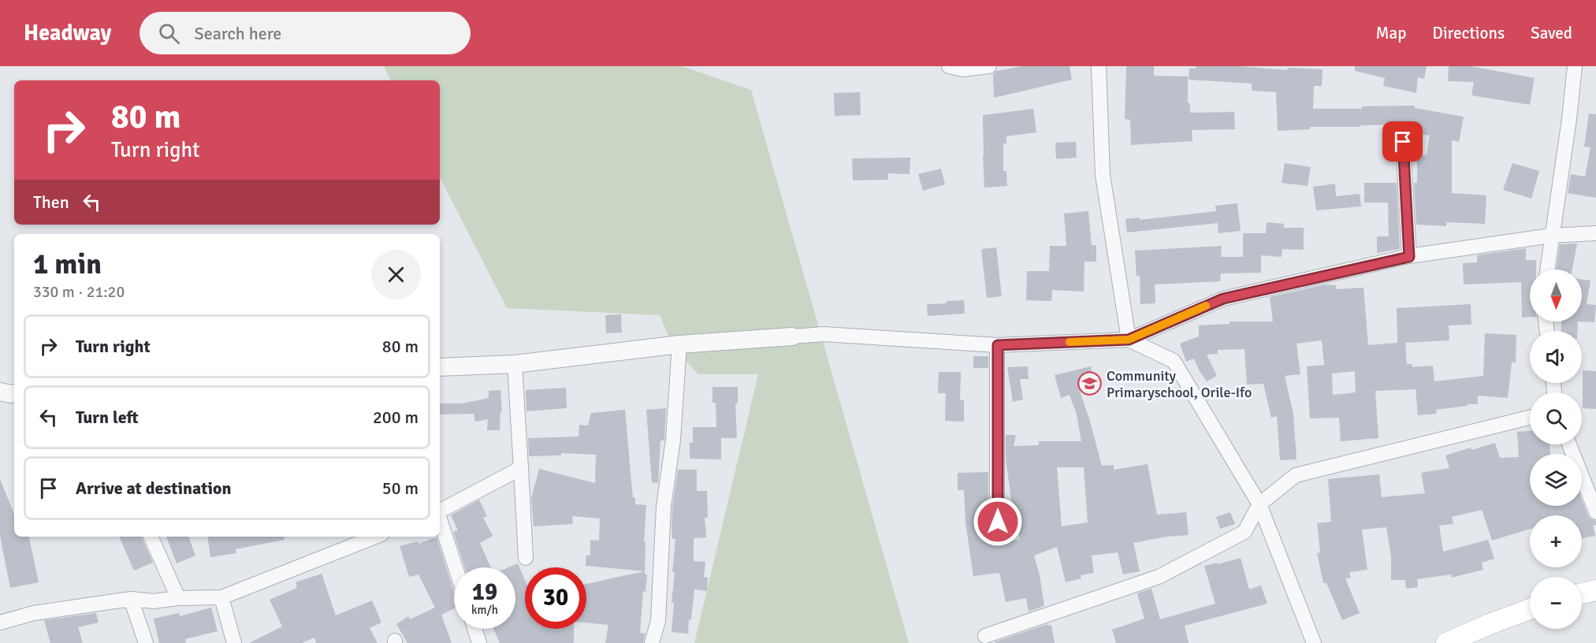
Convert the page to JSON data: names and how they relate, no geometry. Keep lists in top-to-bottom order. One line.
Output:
{"places":{"school or university":["Community Primaryschool, Orile-Ifo"]},"north":"bottom","page":{"header":"Headway","search":"Search here","nav":["Map","Directions","Saved"],"turn":["80 m","Turn right"],"then":"Then","heading":["1 min","330 m · 21:20"],"map_buttons":["+","−"],"list":[{"name":"Turn right","value":"80 m"},{"name":"Turn left","value":"200 m"},{"name":"Arrive at destination","value":"50 m"}],"speed":"19 km/h","limit":"30"}}
